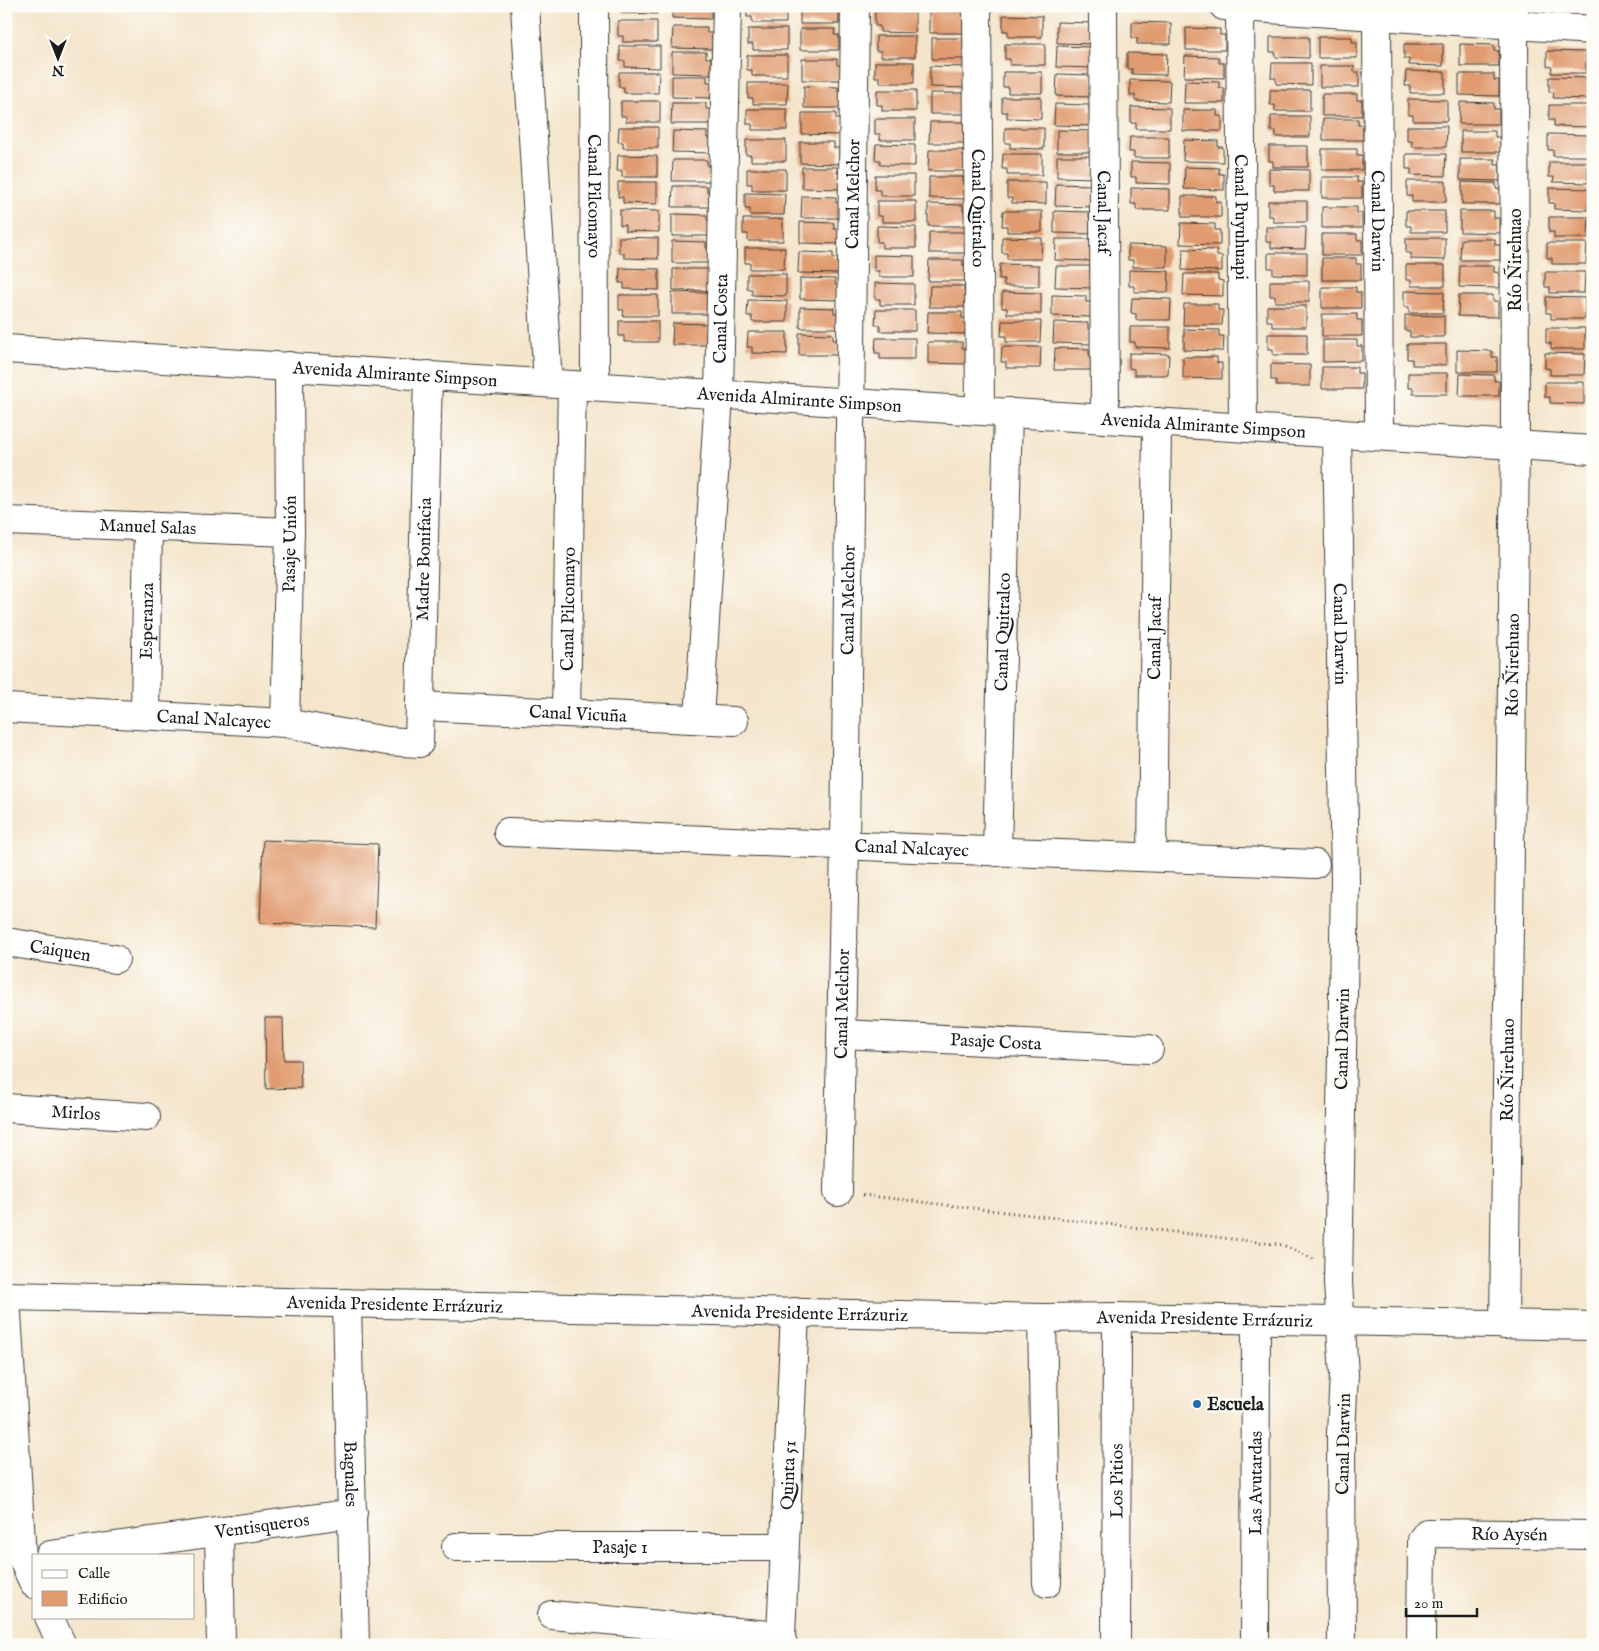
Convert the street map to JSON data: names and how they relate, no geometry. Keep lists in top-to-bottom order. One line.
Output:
{"streets":{"street":["Canal Melchor","Canal Pilcomayo","Canal Quitralco","Canal Jacaf","Canal Puyuhuapi","Canal Darwin","Río Ñirehuao","Canal Costa","Avenida Almirante Simpson","Manuel Salas","Pasaje Unión","Madre Bonifacia","Esperanza","Canal Vicuña","Canal Nalcayec","Caiquen","Pasaje Costa","Mirlos","Avenida Presidente Errázuriz","Baguales","Quinta 51","Los Pitios","Las Avutardas","Ventisqueros","Río Aysén","Pasaje 1"]},"crossings":[["Canal Melchor","Avenida Almirante Simpson"],["Canal Melchor","Canal Nalcayec"],["Canal Melchor","Pasaje Costa"],["Canal Pilcomayo","Avenida Almirante Simpson"],["Canal Pilcomayo","Canal Vicuña"],["Canal Quitralco","Avenida Almirante Simpson"],["Canal Quitralco","Canal Nalcayec"],["Canal Jacaf","Avenida Almirante Simpson"],["Canal Jacaf","Canal Nalcayec"],["Canal Puyuhuapi","Avenida Almirante Simpson"],["Canal Darwin","Avenida Almirante Simpson"],["Canal Darwin","Avenida Presidente Errázuriz"],["Río Ñirehuao","Avenida Almirante Simpson"],["Río Ñirehuao","Avenida Presidente Errázuriz"],["Canal Costa","Avenida Almirante Simpson"],["Canal Costa","Canal Vicuña"],["Avenida Almirante Simpson","Pasaje Unión"],["Avenida Almirante Simpson","Madre Bonifacia"],["Manuel Salas","Pasaje Unión"],["Manuel Salas","Esperanza"],["Pasaje Unión","Canal Nalcayec"],["Madre Bonifacia","Canal Vicuña"],["Madre Bonifacia","Canal Nalcayec"],["Esperanza","Canal Nalcayec"],["Avenida Presidente Errázuriz","Baguales"],["Avenida Presidente Errázuriz","Quinta 51"],["Avenida Presidente Errázuriz","Los Pitios"],["Avenida Presidente Errázuriz","Las Avutardas"],["Baguales","Ventisqueros"],["Quinta 51","Pasaje 1"]],"places":["Escuela"],"legend":["Calle","Edificio"],"scale_bar":"20 m","north":"bottom"}
